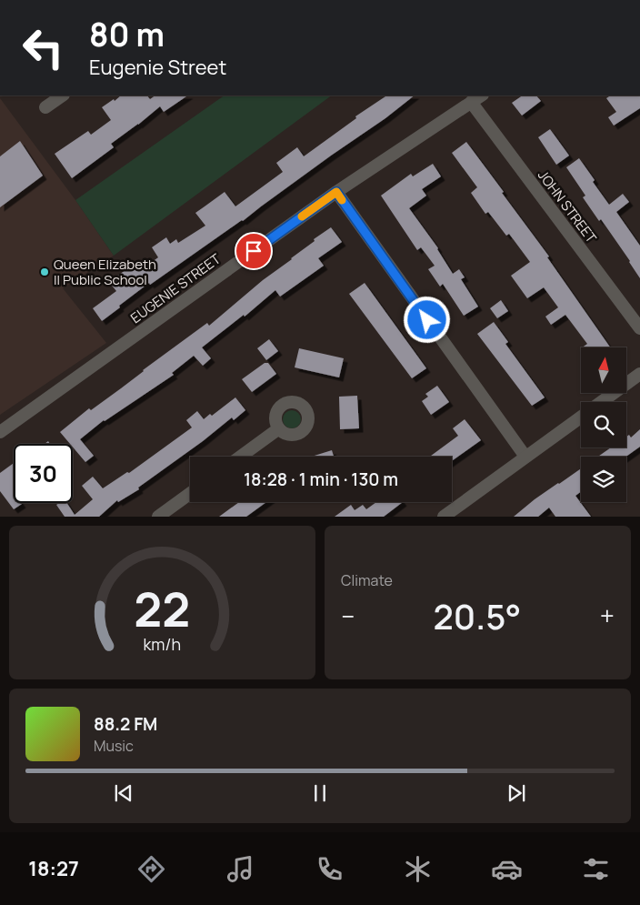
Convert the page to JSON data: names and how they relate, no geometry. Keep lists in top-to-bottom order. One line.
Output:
{"streets":{"street":["JOHN STREET","EUGENIE STREET"]},"crossings":[["JOHN STREET","EUGENIE STREET"]],"places":["Queen Elizabeth II Public School"],"north":"top","page":{"turn":["80 m","Eugenie Street"],"limit":"30","trip":"18:28 · 1 min · 130 m","tile":"Climate","heat":["−","20.5°","+"],"song":["88.2 FM","Music"],"tabs":"18:27","gauge":["22","km/h"]}}
